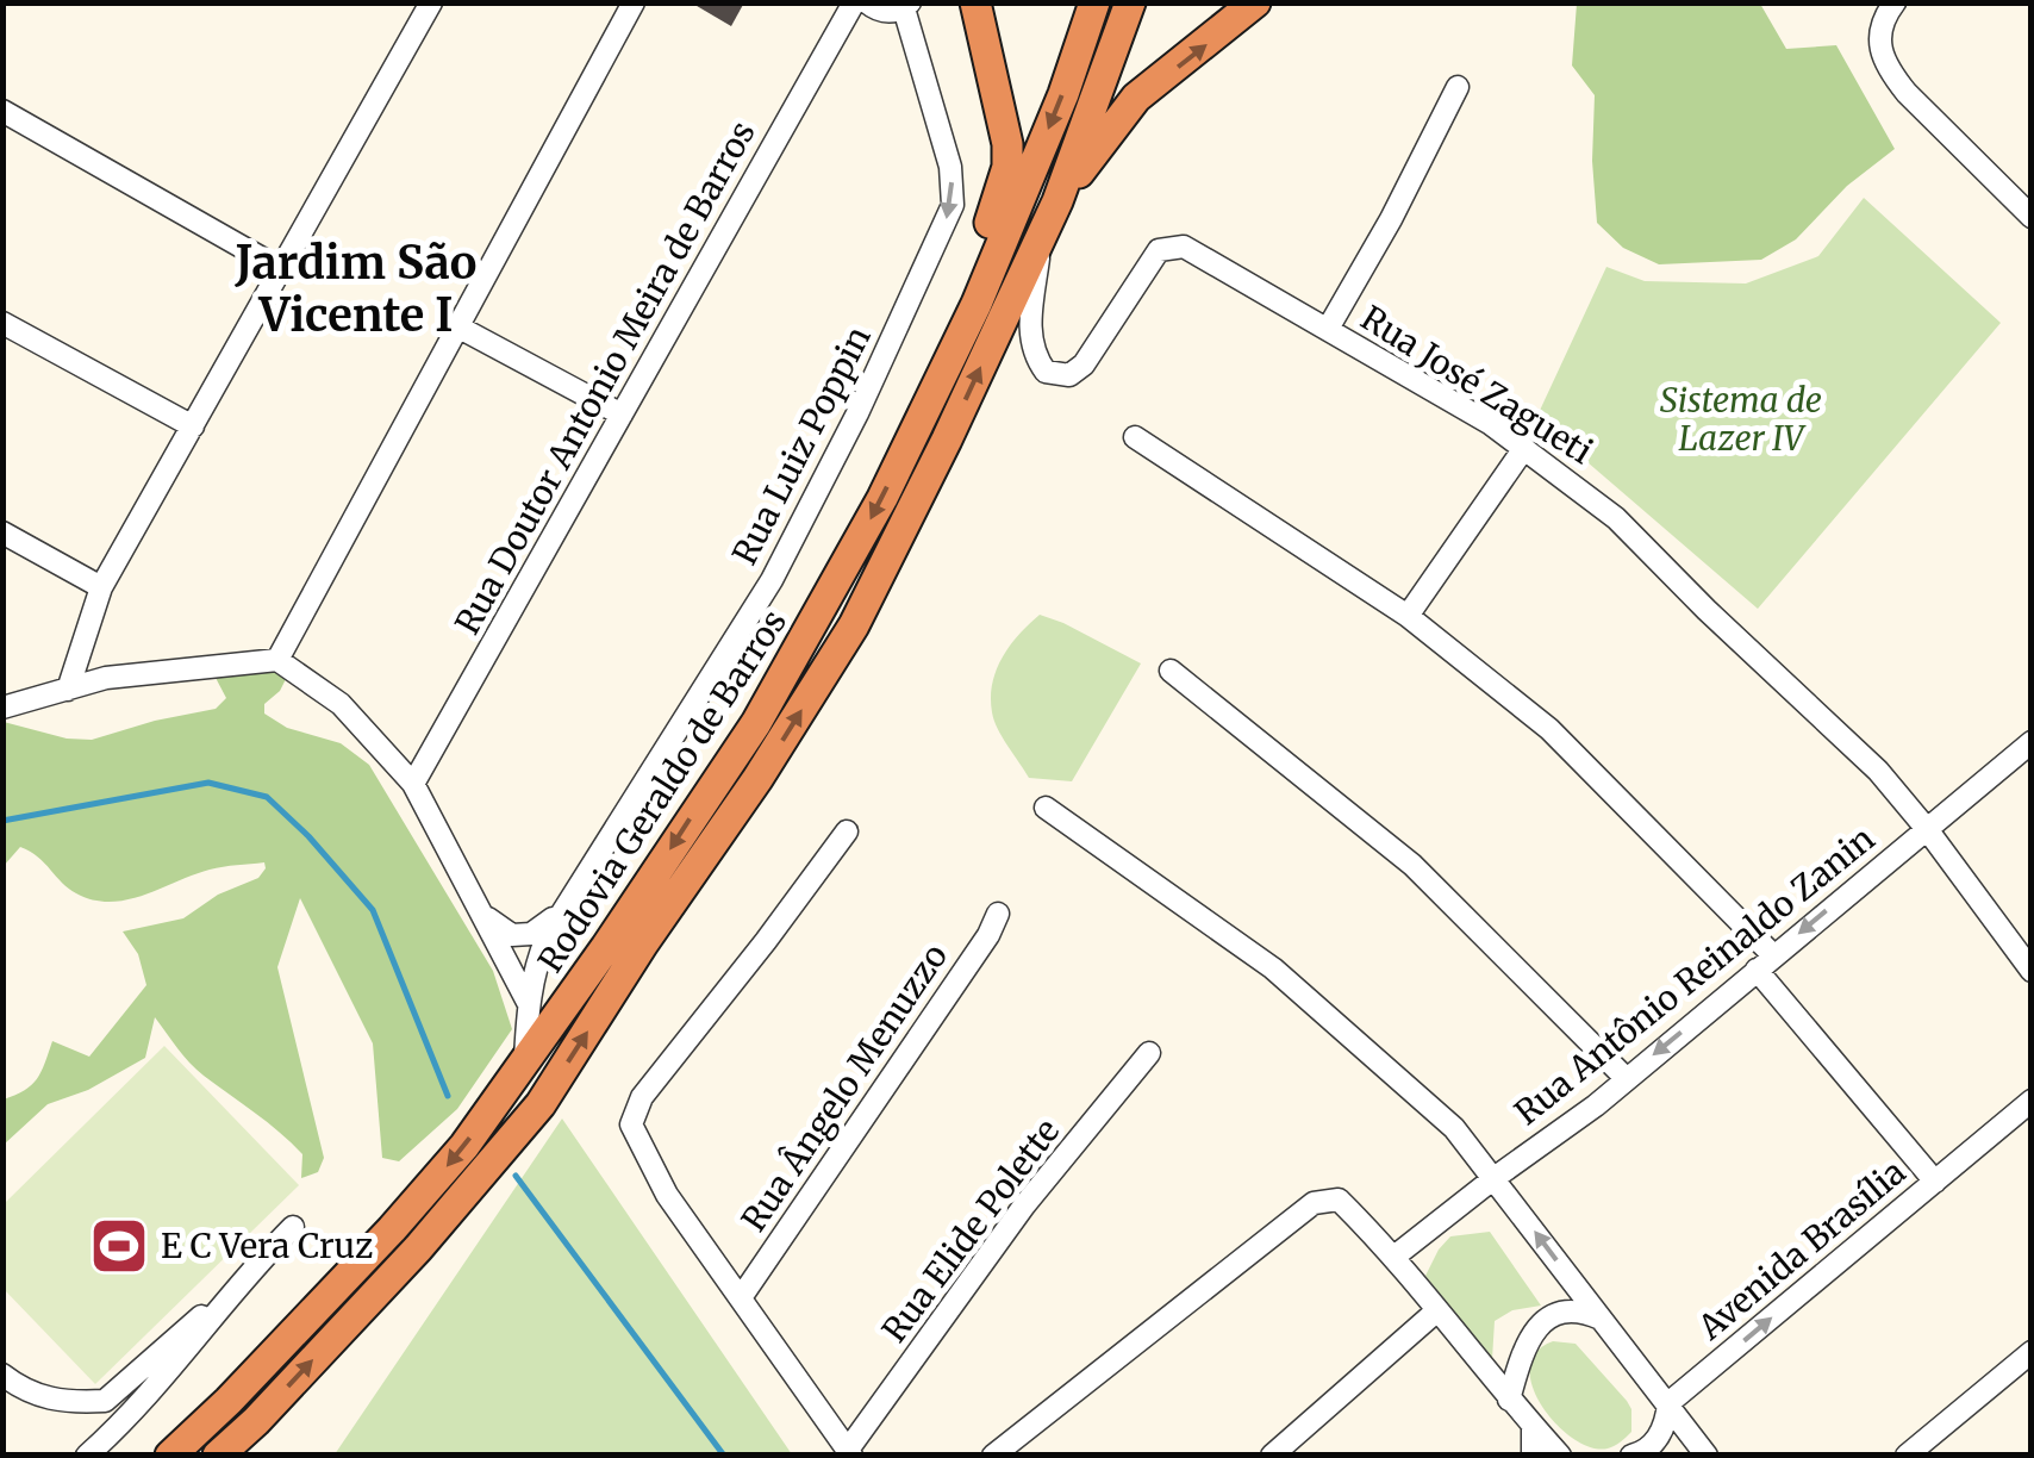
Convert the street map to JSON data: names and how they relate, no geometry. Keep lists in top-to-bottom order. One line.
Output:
{"streets":{"highway":["Rodovia Geraldo de Barros"],"street":["Rua Doutor Antonio Meira de Barros","Rua José Zagueti","Rua Luiz Poppin","Rua Antônio Reinaldo Zanin","Rua Ângelo Menuzzo","Rua Elide Polette","Avenida Brasília"]},"crossings":[["Rua José Zagueti","Rodovia Geraldo de Barros"],["Rua José Zagueti","Rua Antônio Reinaldo Zanin"],["Rua Luiz Poppin","Rodovia Geraldo de Barros"]],"one_way":["Rua Luiz Poppin","Rua Antônio Reinaldo Zanin","Avenida Brasília"],"districts":["Jardim São Vicente I"],"parks":["Sistema de Lazer IV"],"places":{"sports":["E C Vera Cruz"]}}
